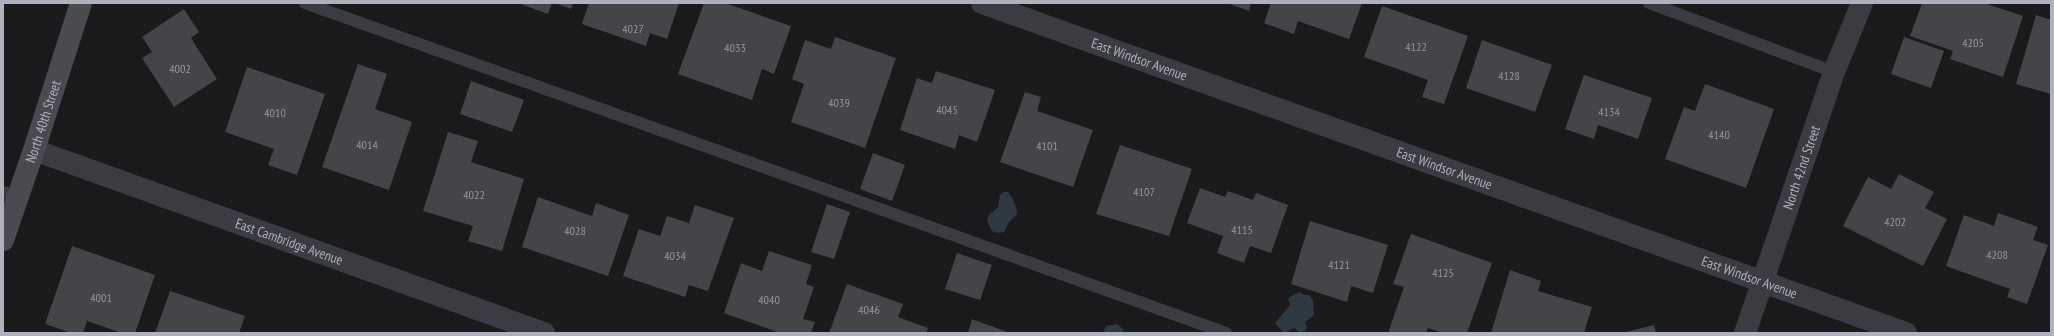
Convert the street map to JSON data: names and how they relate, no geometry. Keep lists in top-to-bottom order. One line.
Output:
{"streets":{"main road":["North 40th Street"],"street":["East Windsor Avenue","North 42nd Street","East Cambridge Avenue"]},"crossings":[["East Windsor Avenue","North 42nd Street"],["North 40th Street","East Cambridge Avenue"]],"house_numbers":["4027","4205","4122","4033","4002","4128","4039","4045","4134","4010","4140","4014","4101","4107","4022","4202","4115","4028","4208","4034","4121","4125","4001","4040","4046"]}
